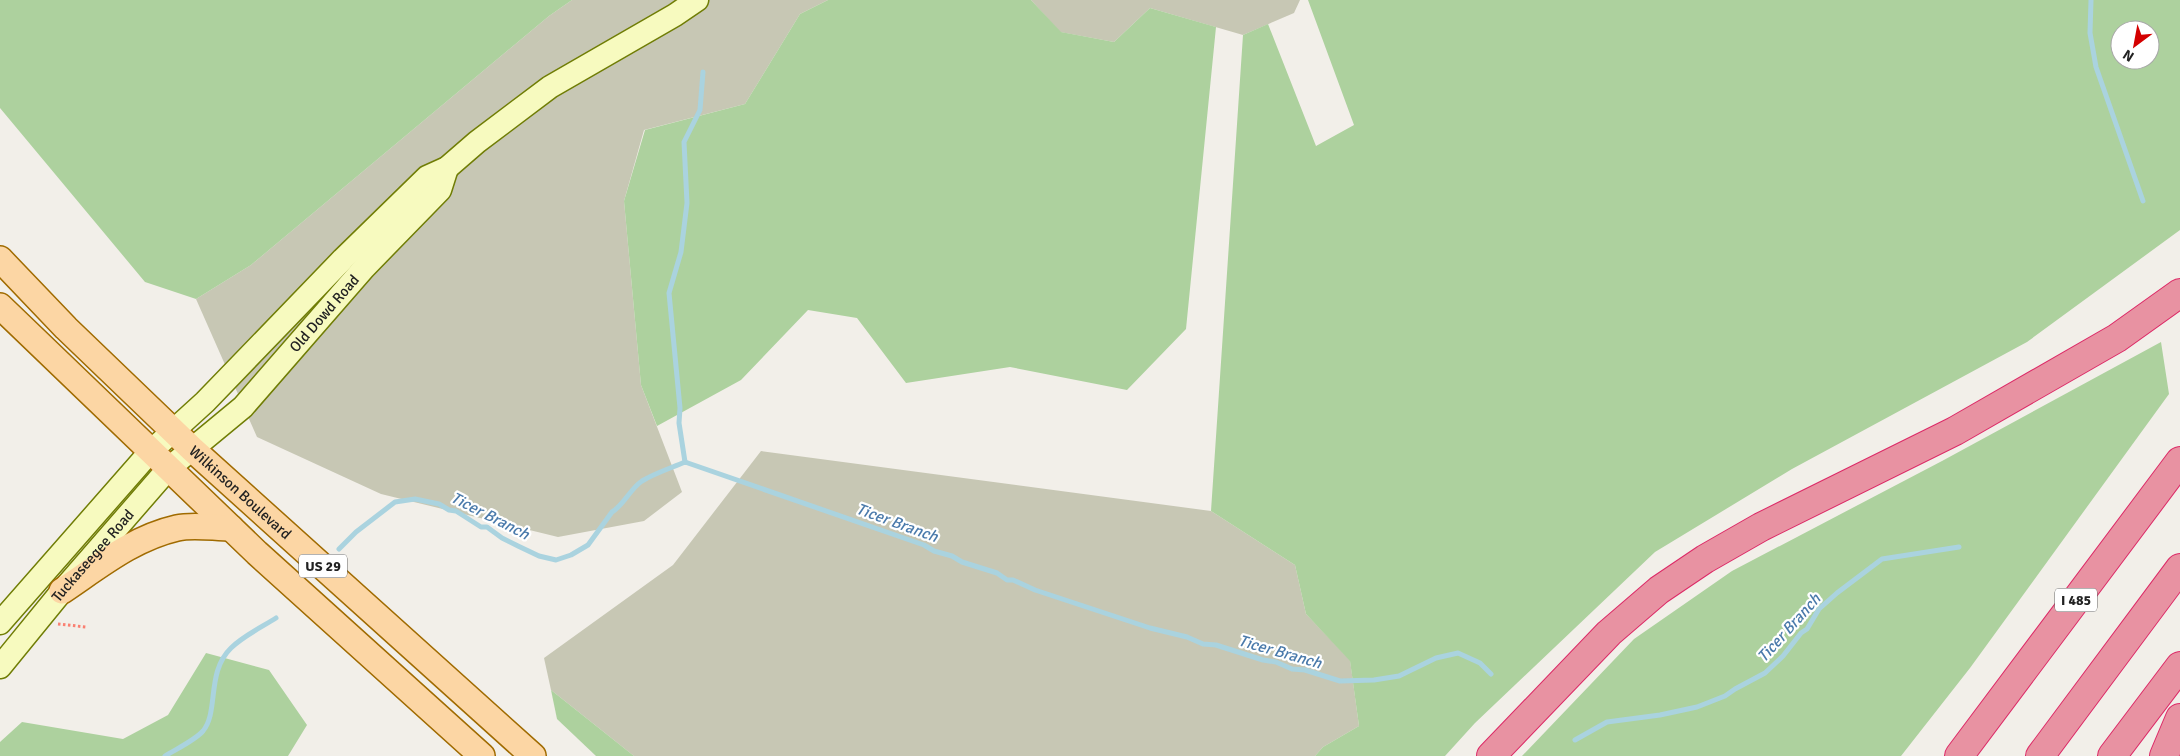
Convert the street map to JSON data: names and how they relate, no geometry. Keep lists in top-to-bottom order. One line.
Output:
{"streets":{"highway":["I 485"],"main road":["Wilkinson Boulevard","US 29"],"street":["Old Dowd Road","Tuckaseegee Road"]},"crossings":[["Old Dowd Road","Wilkinson Boulevard"],["Old Dowd Road","Tuckaseegee Road"],["Wilkinson Boulevard","Tuckaseegee Road"]],"water":["Ticer Branch"],"north":"bottom left"}
